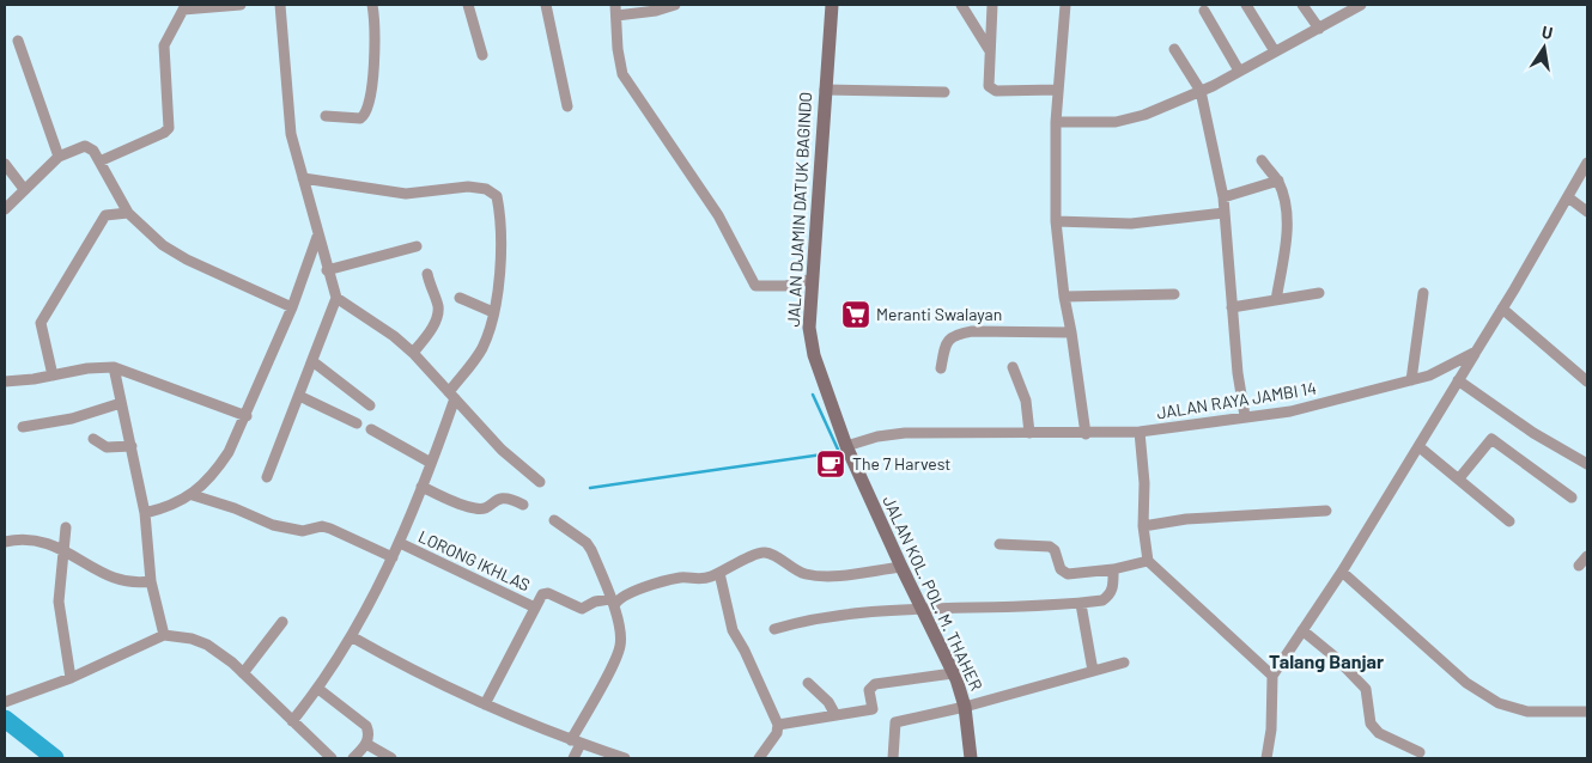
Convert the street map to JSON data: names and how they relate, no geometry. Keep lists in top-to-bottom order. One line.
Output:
{"streets":{"street":["JALAN DJAMIN DATUK BAGINDO","JALAN RAYA JAMBI 14","LORONG IKHLAS","JALAN KOL. POL. M. THAHER"]},"crossings":[["JALAN DJAMIN DATUK BAGINDO","JALAN RAYA JAMBI 14"],["JALAN DJAMIN DATUK BAGINDO","JALAN KOL. POL. M. THAHER"],["JALAN RAYA JAMBI 14","JALAN KOL. POL. M. THAHER"]],"districts":["Talang Banjar"],"places":{"supermarket":["Meranti Swalayan"],"cafe":["The 7 Harvest"]},"north":"top"}
